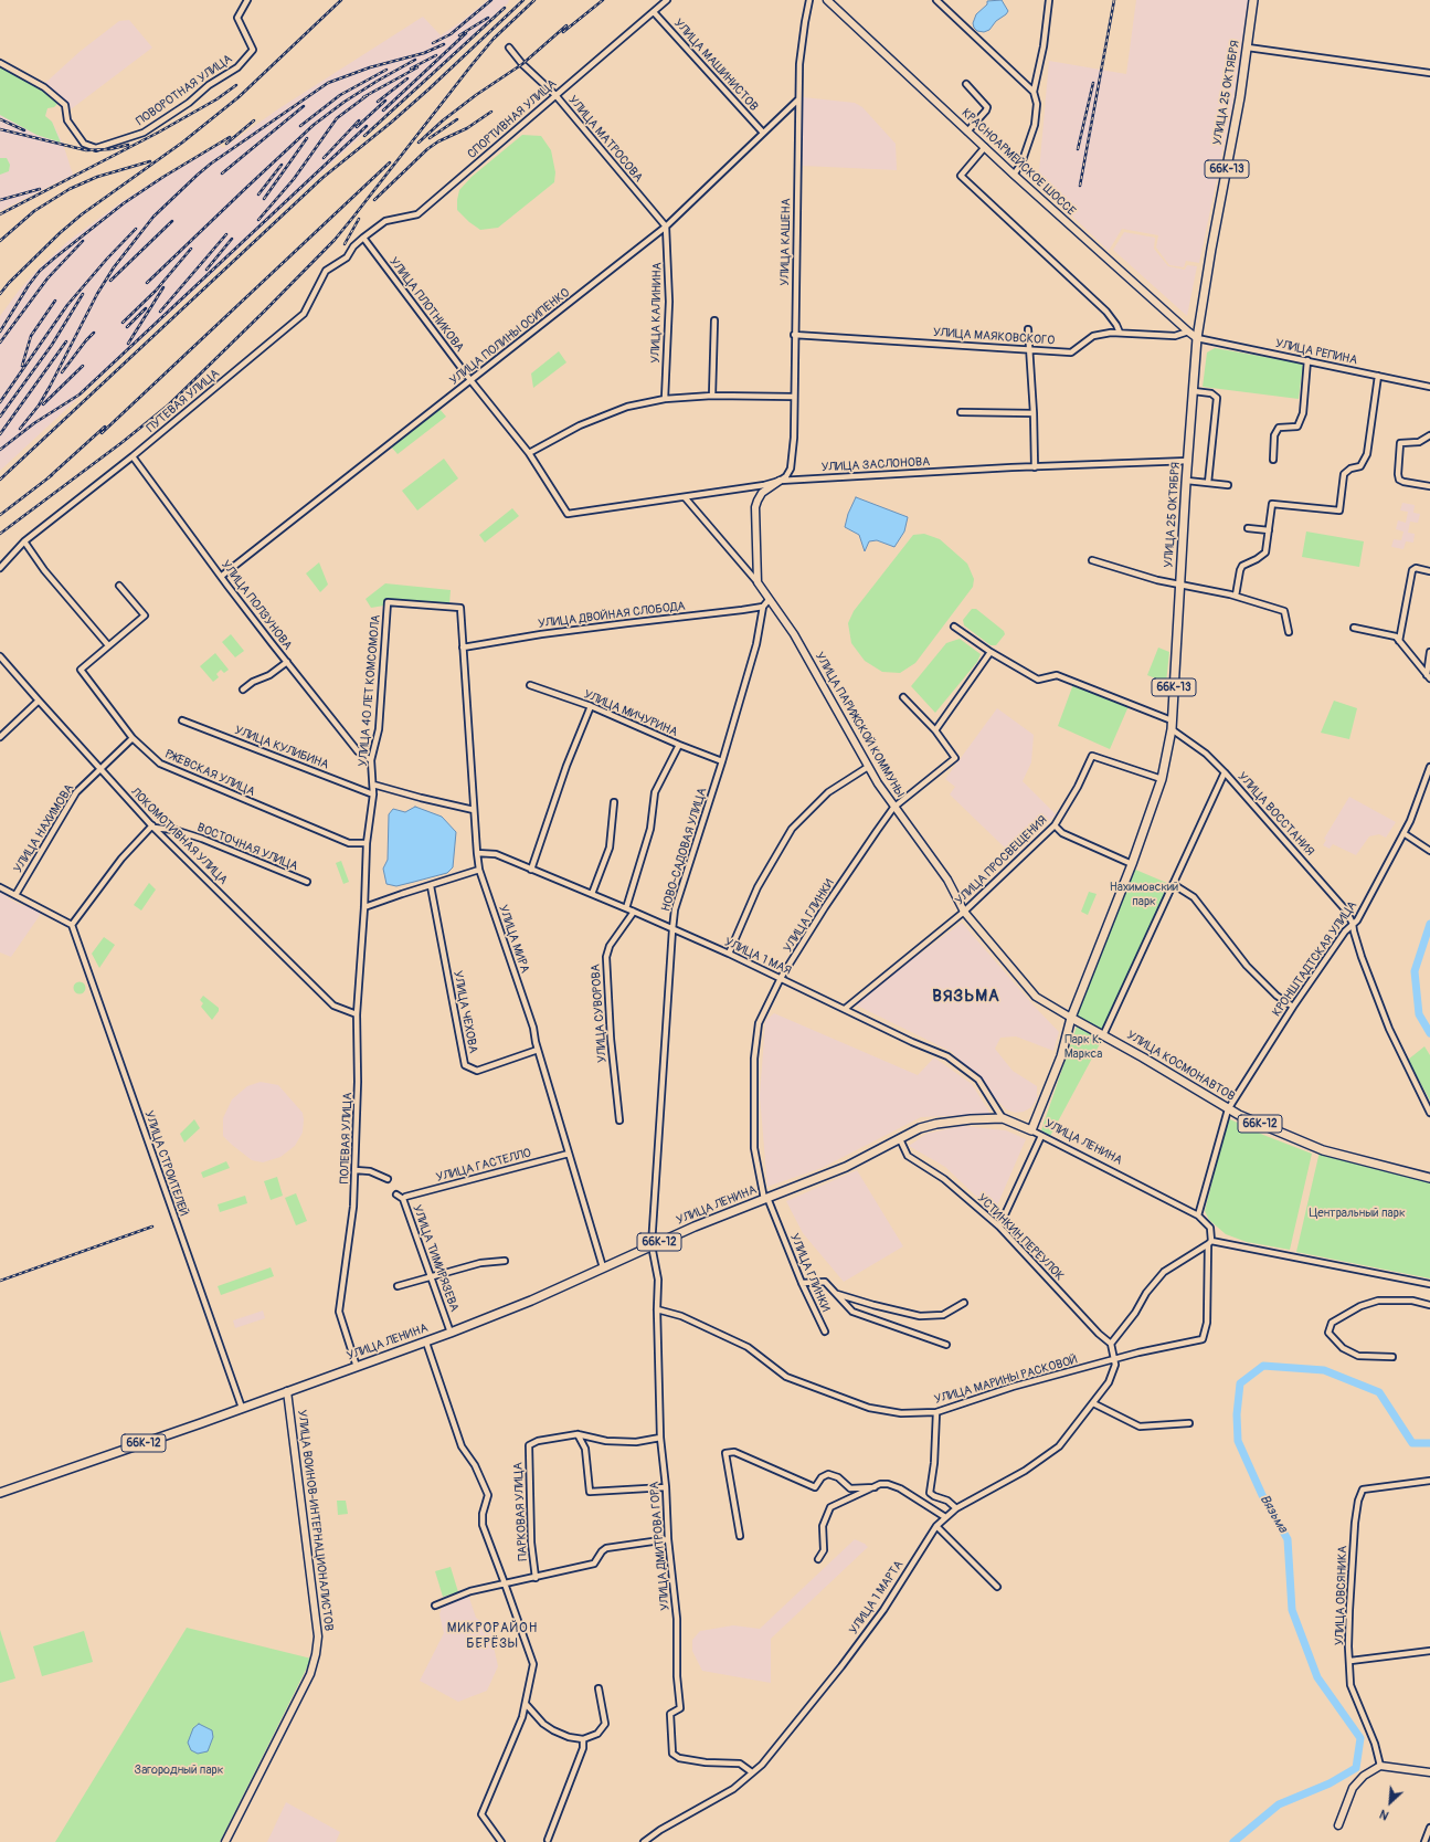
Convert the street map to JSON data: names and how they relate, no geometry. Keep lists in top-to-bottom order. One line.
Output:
{"streets":{"main road":["УЛИЦА 25 ОКТЯБРЯ","66К-13","УЛИЦА КОСМОНАВТОВ","66К-12","УЛИЦА ЛЕНИНА"],"street":["УЛИЦА МАШИНИСТОВ","ПОВОРОТНАЯ УЛИЦА","СПОРТИВНАЯ УЛИЦА","УЛИЦА МАТРОСОВА","КРАСНОАРМЕЙСКОЕ ШОССЕ","УЛИЦА КАШЕНА","УЛИЦА ПЛОТНИКОВА","УЛИЦА КАЛИНИНА","УЛИЦА ПОЛИНЫ ОСИПЕНКО","УЛИЦА МАЯКОВСКОГО","УЛИЦА РЕПИНА","ПУТЕВАЯ УЛИЦА","УЛИЦА ЗАСЛОНОВА","УЛИЦА ПОЛЗУНОВА","УЛИЦА ДВОЙНАЯ СЛОБОДА","УЛИЦА 40 ЛЕТ КОМСОМОЛА","УЛИЦА МИЧУРИНА","УЛИЦА ПАРИЖСКОЙ КОММУНЫ","УЛИЦА КУЛИБИНА","РЖЕВСКАЯ УЛИЦА","УЛИЦА ВОССТАНИЯ","УЛИЦА НАХИМОВА","ЛОКОМОТИВНАЯ УЛИЦА","ВОСТОЧНАЯ УЛИЦА","НОВО-САДОВАЯ УЛИЦА","УЛИЦА ПРОСВЕЩЕНИЯ","УЛИЦА ГЛИНКИ","УЛИЦА МИРА","УЛИЦА 1 МАЯ","КРОНШТАДТСКАЯ УЛИЦА","УЛИЦА ЧЕХОВА","УЛИЦА СУВОРОВА","ПОЛЕВАЯ УЛИЦА","УЛИЦА СТРОИТЕЛЕЙ","УЛИЦА ГАСТЕЛЛО","УСТИНКИН ПЕРЕУЛОК","УЛИЦА ТИМИРЯЗЕВА","УЛИЦА МАРИНЫ РАСКОВОЙ","ПАРКОВАЯ УЛИЦА","УЛИЦА ВОИНОВ-ИНТЕРНАЦИОНАЛИСТОВ","УЛИЦА ДМИТРОВА ГОРА","УЛИЦА ОВСЯНИКА","УЛИЦА 1 МАРТА"]},"crossings":[["УЛИЦА МАШИНИСТОВ","СПОРТИВНАЯ УЛИЦА"],["УЛИЦА МАШИНИСТОВ","УЛИЦА ПОЛИНЫ ОСИПЕНКО"],["УЛИЦА 25 ОКТЯБРЯ","КРАСНОАРМЕЙСКОЕ ШОССЕ"],["УЛИЦА 25 ОКТЯБРЯ","УЛИЦА РЕПИНА"],["УЛИЦА 25 ОКТЯБРЯ","УЛИЦА ЗАСЛОНОВА"],["УЛИЦА 25 ОКТЯБРЯ","УЛИЦА ПАРИЖСКОЙ КОММУНЫ"],["УЛИЦА 25 ОКТЯБРЯ","УЛИЦА ВОССТАНИЯ"],["УЛИЦА 25 ОКТЯБРЯ","УЛИЦА ПРОСВЕЩЕНИЯ"],["УЛИЦА 25 ОКТЯБРЯ","УЛИЦА КОСМОНАВТОВ"],["УЛИЦА 25 ОКТЯБРЯ","УЛИЦА ЛЕНИНА"],["СПОРТИВНАЯ УЛИЦА","УЛИЦА МАТРОСОВА"],["СПОРТИВНАЯ УЛИЦА","УЛИЦА ПЛОТНИКОВА"],["СПОРТИВНАЯ УЛИЦА","ПУТЕВАЯ УЛИЦА"],["УЛИЦА МАТРОСОВА","УЛИЦА КАЛИНИНА"],["УЛИЦА МАТРОСОВА","УЛИЦА ПОЛИНЫ ОСИПЕНКО"],["КРАСНОАРМЕЙСКОЕ ШОССЕ","УЛИЦА МАЯКОВСКОГО"],["КРАСНОАРМЕЙСКОЕ ШОССЕ","УЛИЦА РЕПИНА"],["УЛИЦА КАШЕНА","УЛИЦА ПОЛИНЫ ОСИПЕНКО"],["УЛИЦА КАШЕНА","УЛИЦА МАЯКОВСКОГО"],["УЛИЦА КАШЕНА","УЛИЦА ЗАСЛОНОВА"],["УЛИЦА ПЛОТНИКОВА","УЛИЦА ПОЛИНЫ ОСИПЕНКО"],["УЛИЦА ПЛОТНИКОВА","ПУТЕВАЯ УЛИЦА"],["УЛИЦА ПЛОТНИКОВА","УЛИЦА ЗАСЛОНОВА"],["УЛИЦА КАЛИНИНА","УЛИЦА ПОЛИНЫ ОСИПЕНКО"],["УЛИЦА ПОЛИНЫ ОСИПЕНКО","УЛИЦА ПОЛЗУНОВА"],["ПУТЕВАЯ УЛИЦА","УЛИЦА ПОЛЗУНОВА"],["УЛИЦА ПОЛЗУНОВА","УЛИЦА 40 ЛЕТ КОМСОМОЛА"],["УЛИЦА ДВОЙНАЯ СЛОБОДА","НОВО-САДОВАЯ УЛИЦА"],["УЛИЦА ДВОЙНАЯ СЛОБОДА","УЛИЦА МИРА"],["УЛИЦА 40 ЛЕТ КОМСОМОЛА","УЛИЦА КУЛИБИНА"],["УЛИЦА 40 ЛЕТ КОМСОМОЛА","РЖЕВСКАЯ УЛИЦА"],["УЛИЦА 40 ЛЕТ КОМСОМОЛА","УЛИЦА МИРА"],["УЛИЦА 40 ЛЕТ КОМСОМОЛА","ПОЛЕВАЯ УЛИЦА"],["УЛИЦА МИЧУРИНА","НОВО-САДОВАЯ УЛИЦА"],["УЛИЦА ПАРИЖСКОЙ КОММУНЫ","НОВО-САДОВАЯ УЛИЦА"],["УЛИЦА ПАРИЖСКОЙ КОММУНЫ","УЛИЦА ПРОСВЕЩЕНИЯ"],["УЛИЦА ПАРИЖСКОЙ КОММУНЫ","УЛИЦА ГЛИНКИ"],["УЛИЦА ПАРИЖСКОЙ КОММУНЫ","УЛИЦА КОСМОНАВТОВ"],["РЖЕВСКАЯ УЛИЦА","УЛИЦА НАХИМОВА"],["УЛИЦА ВОССТАНИЯ","КРОНШТАДТСКАЯ УЛИЦА"],["УЛИЦА НАХИМОВА","ЛОКОМОТИВНАЯ УЛИЦА"],["ЛОКОМОТИВНАЯ УЛИЦА","ВОСТОЧНАЯ УЛИЦА"],["ЛОКОМОТИВНАЯ УЛИЦА","ПОЛЕВАЯ УЛИЦА"],["НОВО-САДОВАЯ УЛИЦА","УЛИЦА 1 МАЯ"],["НОВО-САДОВАЯ УЛИЦА","УЛИЦА ЛЕНИНА"],["НОВО-САДОВАЯ УЛИЦА","УЛИЦА ДМИТРОВА ГОРА"],["УЛИЦА ПРОСВЕЩЕНИЯ","УЛИЦА 1 МАЯ"],["УЛИЦА ГЛИНКИ","УЛИЦА 1 МАЯ"],["УЛИЦА ГЛИНКИ","УЛИЦА ЛЕНИНА"],["УЛИЦА МИРА","УЛИЦА 1 МАЯ"],["УЛИЦА МИРА","УЛИЦА ЧЕХОВА"],["УЛИЦА МИРА","УЛИЦА ЛЕНИНА"],["УЛИЦА МИРА","УЛИЦА ГАСТЕЛЛО"],["УЛИЦА 1 МАЯ","УЛИЦА СУВОРОВА"],["УЛИЦА 1 МАЯ","УЛИЦА ЛЕНИНА"],["КРОНШТАДТСКАЯ УЛИЦА","УЛИЦА КОСМОНАВТОВ"],["КРОНШТАДТСКАЯ УЛИЦА","УЛИЦА ЛЕНИНА"],["ПОЛЕВАЯ УЛИЦА","УЛИЦА ЛЕНИНА"],["УЛИЦА ЛЕНИНА","УЛИЦА СТРОИТЕЛЕЙ"],["УЛИЦА ЛЕНИНА","УСТИНКИН ПЕРЕУЛОК"],["УЛИЦА ЛЕНИНА","УЛИЦА ТИМИРЯЗЕВА"],["УЛИЦА ЛЕНИНА","УЛИЦА ВОИНОВ-ИНТЕРНАЦИОНАЛИСТОВ"],["УЛИЦА ЛЕНИНА","УЛИЦА ДМИТРОВА ГОРА"],["УЛИЦА ГАСТЕЛЛО","УЛИЦА ТИМИРЯЗЕВА"],["УЛИЦА МАРИНЫ РАСКОВОЙ","УЛИЦА ДМИТРОВА ГОРА"],["УЛИЦА МАРИНЫ РАСКОВОЙ","УЛИЦА 1 МАРТА"],["УЛИЦА ДМИТРОВА ГОРА","УЛИЦА 1 МАРТА"]],"districts":["ВЯЗЬМА","МИКРОРАЙОН БЕРЁЗЫ"],"water":["Вязьма"],"parks":["Нахимовский парк","Парк К. Маркса","Центральный парк","Загородный парк"],"north":"bottom left"}
